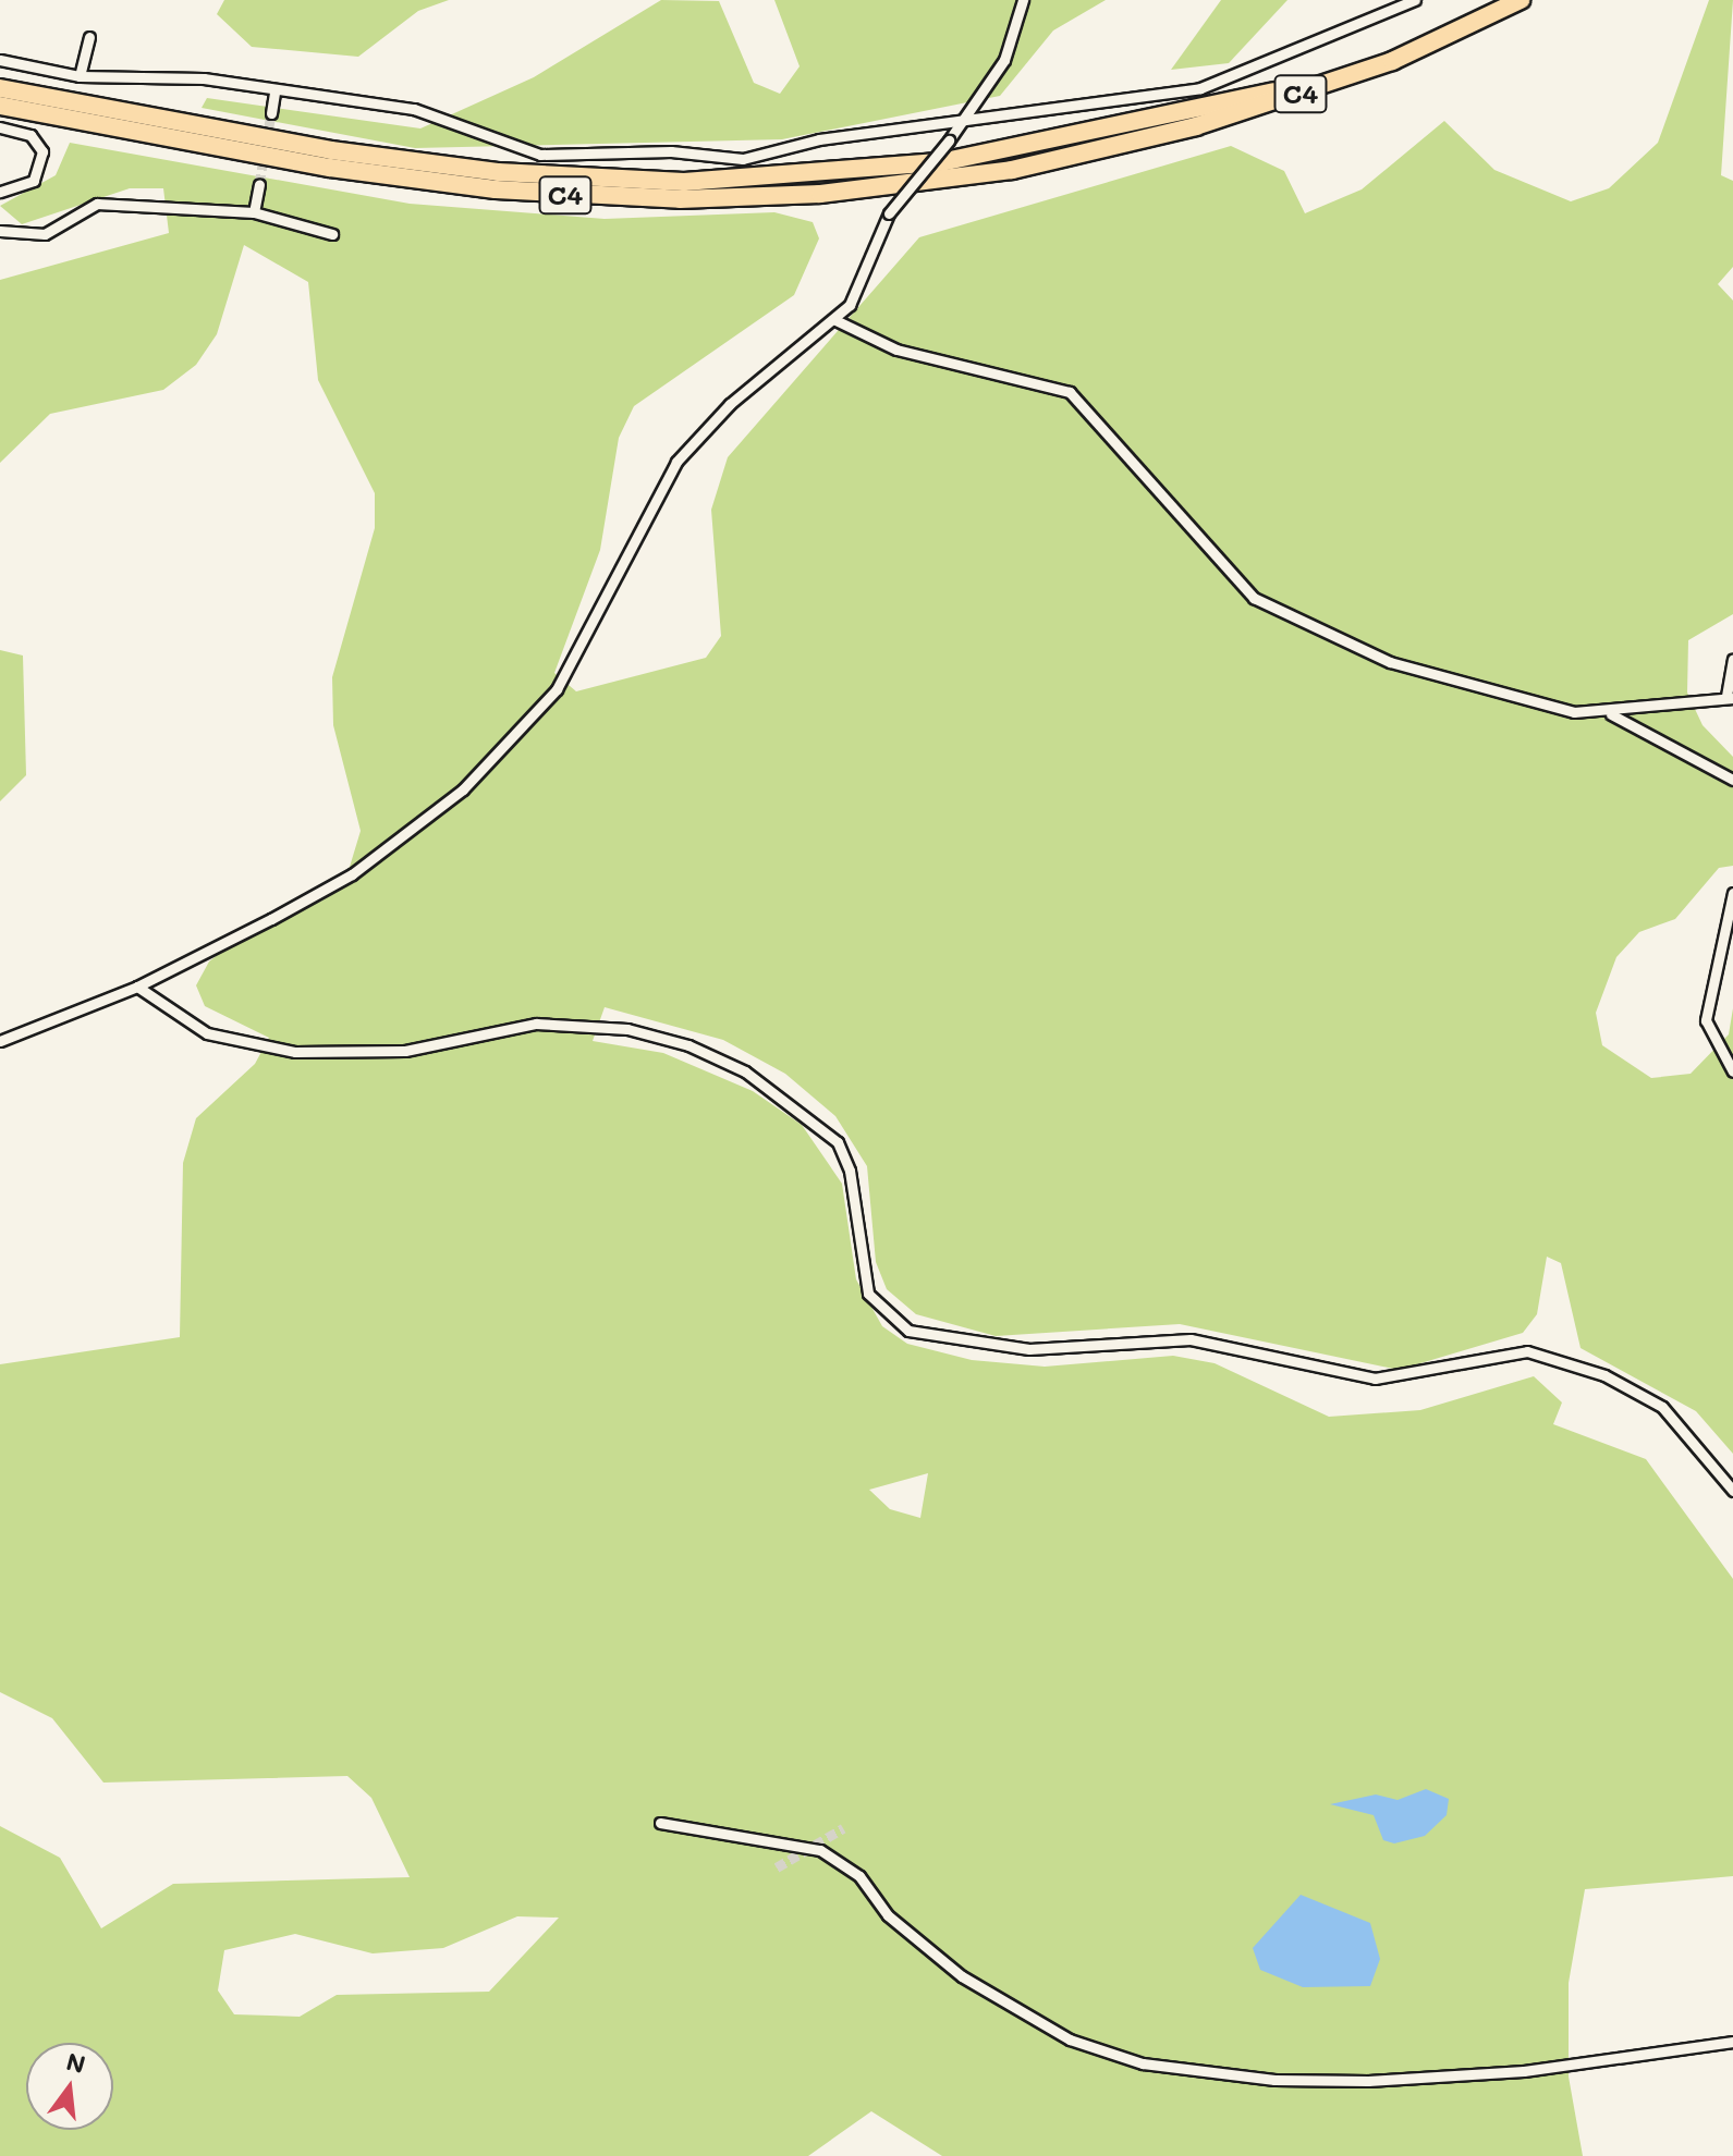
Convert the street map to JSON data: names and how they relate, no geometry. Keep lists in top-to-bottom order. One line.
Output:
{"streets":{"highway":["C4"]},"north":"top"}
